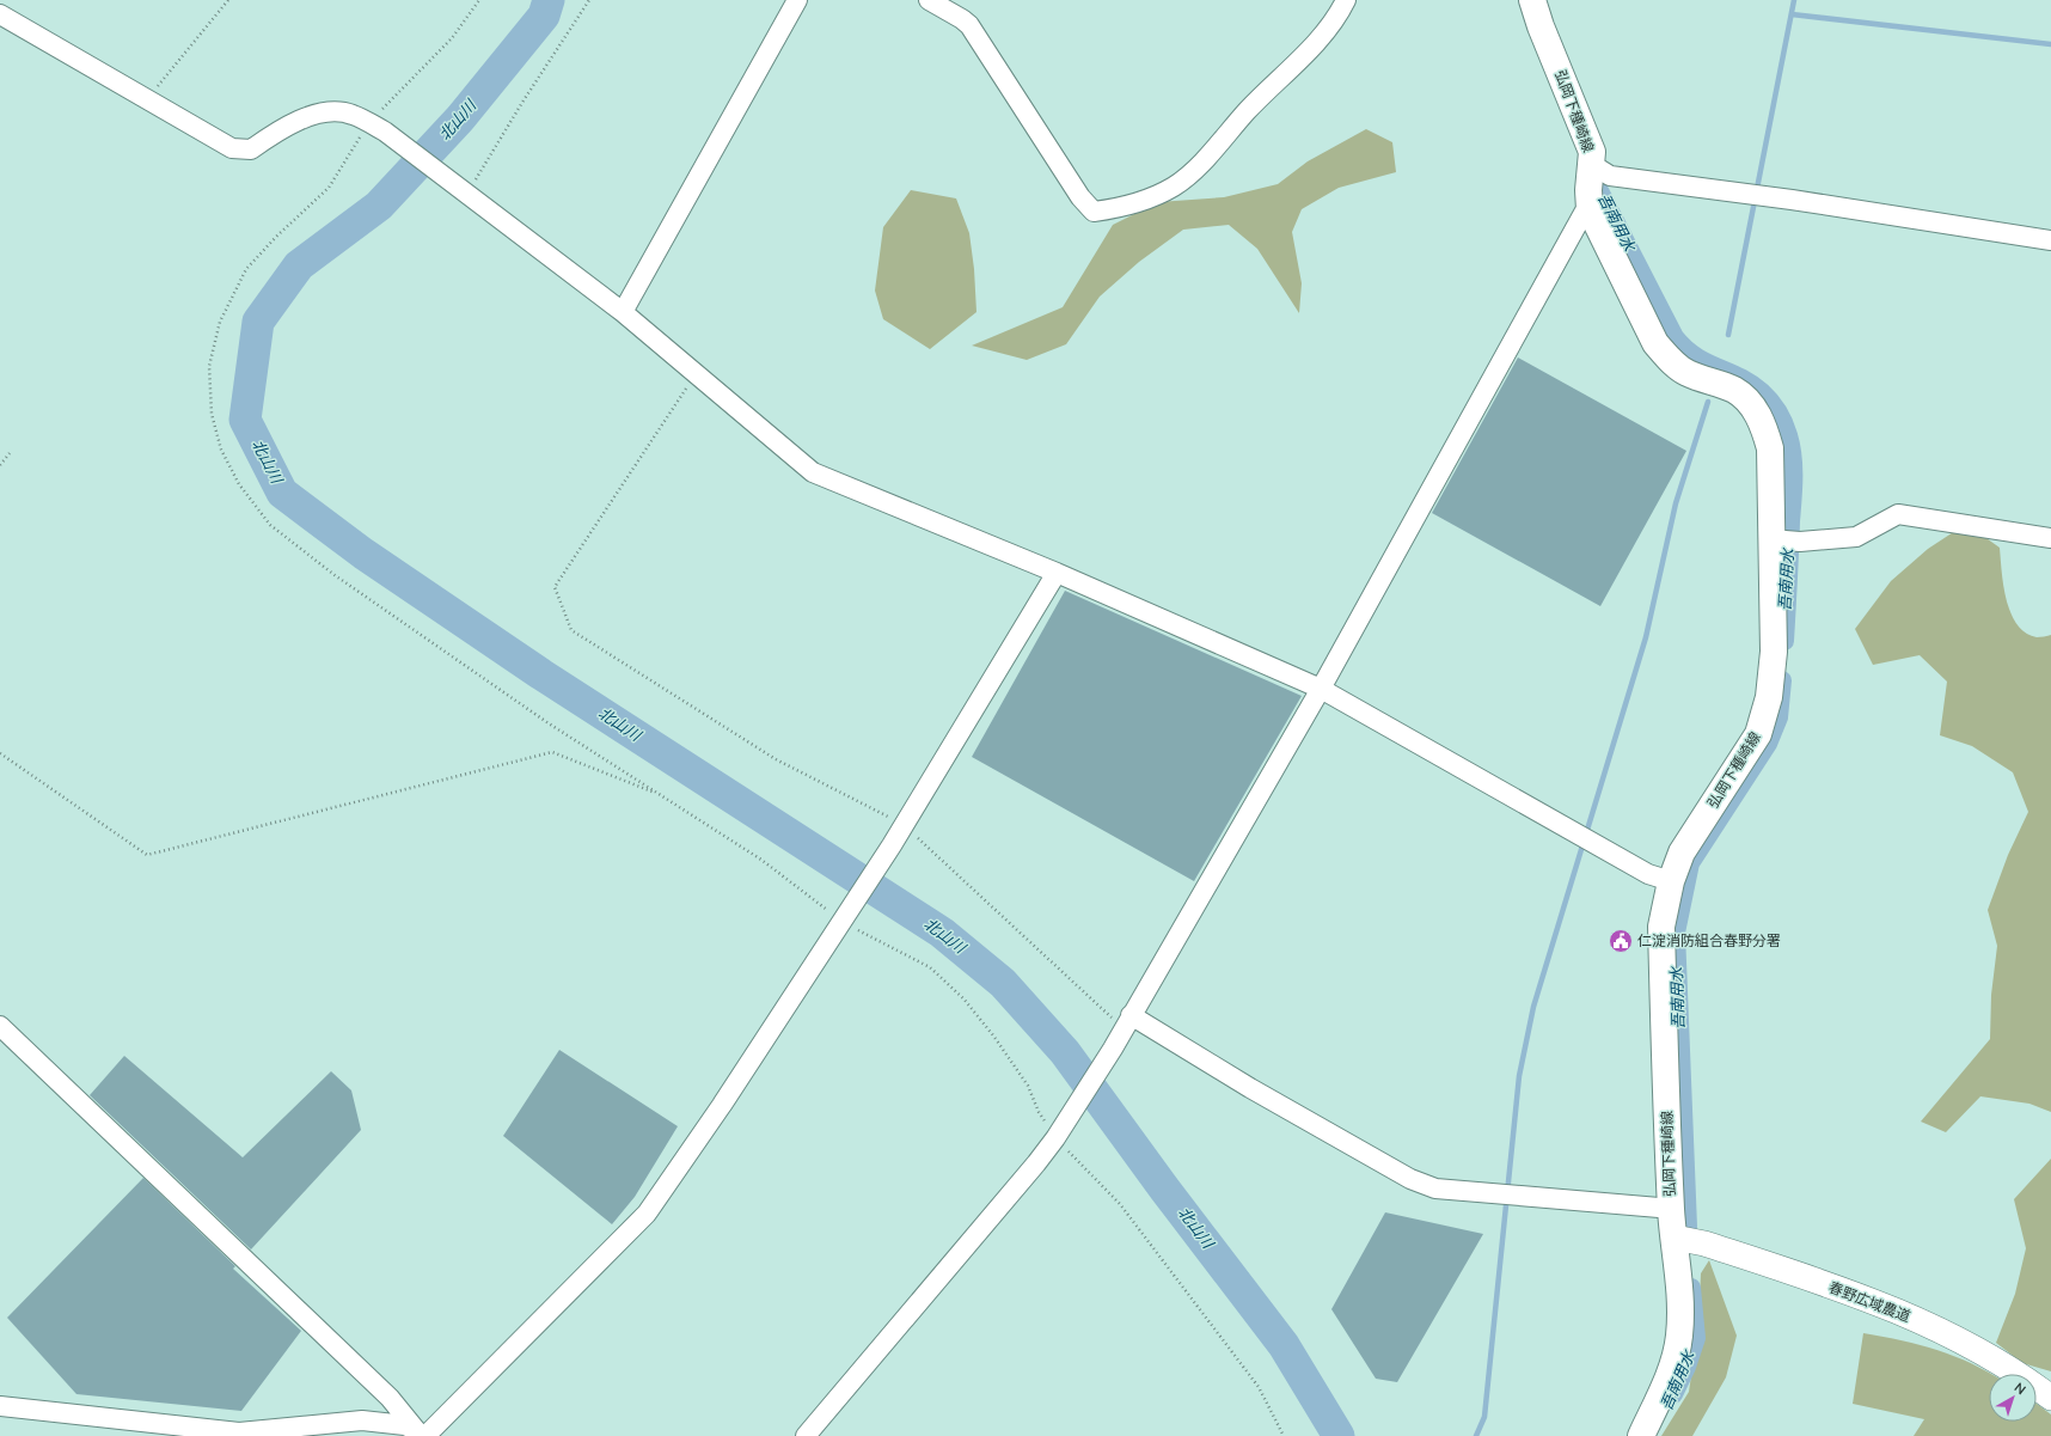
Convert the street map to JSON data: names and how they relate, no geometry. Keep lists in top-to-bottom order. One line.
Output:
{"streets":{"main road":["弘岡下種崎線"],"street":["春野広域農道"]},"crossings":[["弘岡下種崎線","春野広域農道"]],"water":["北山川","吾南用水"],"places":{"public building":["仁淀消防組合春野分署"]},"north":"top right"}
